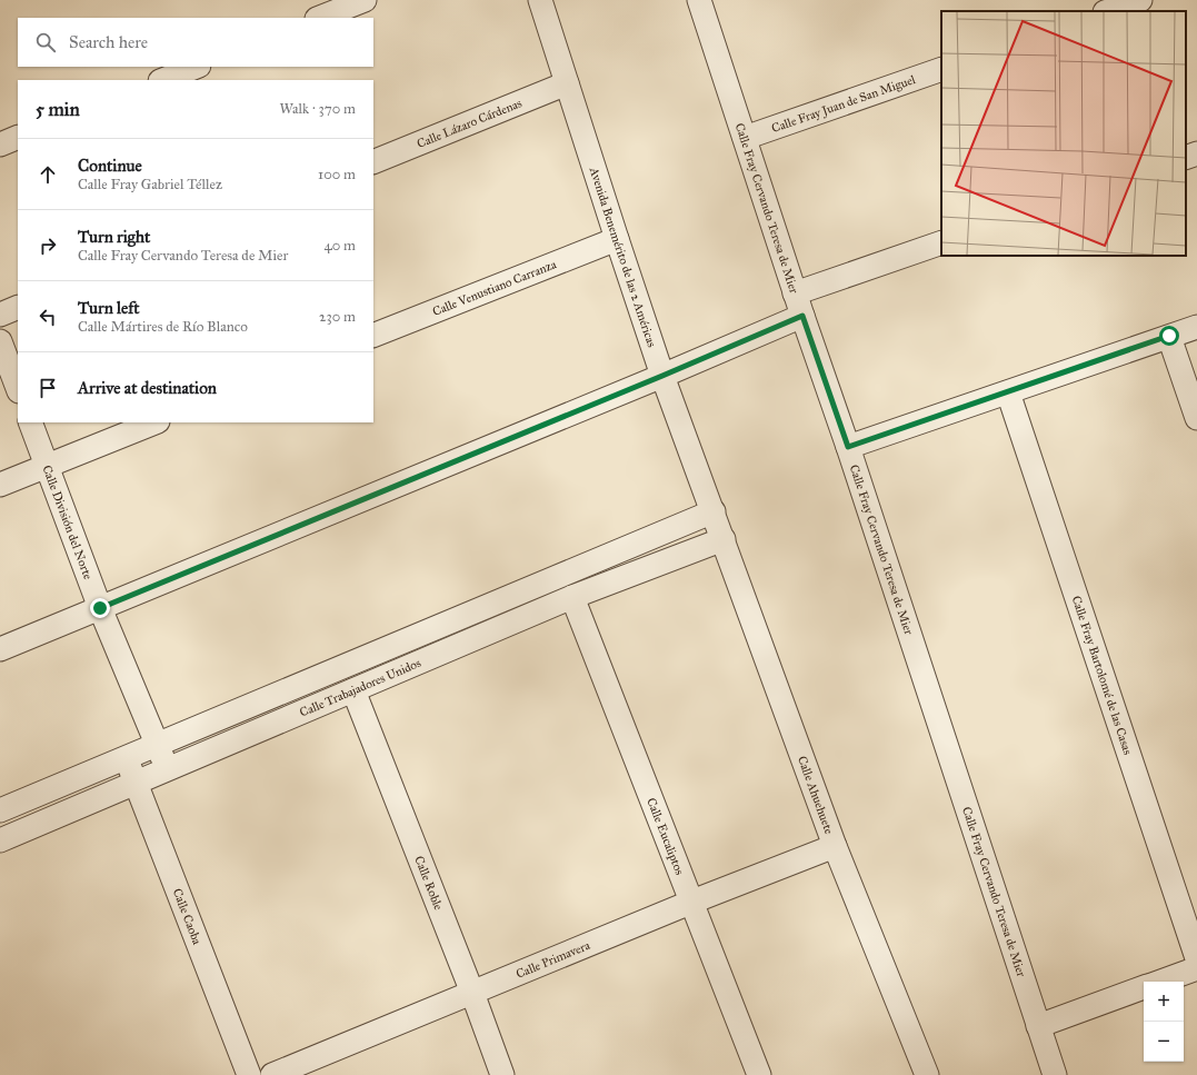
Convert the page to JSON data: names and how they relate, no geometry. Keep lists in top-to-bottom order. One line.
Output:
{"streets":{"street":["Calle Fray Juan de San Miguel","Calle Lázaro Cárdenas","Calle Fray Cervando Teresa de Mier","Avenida Benemérito de las 2 Américas","Calle Venustiano Carranza","Calle División del Norte","Calle Fray Bartolomé de las Casas","Calle Trabajadores Unidos","Calle Ahuehuete","Calle Eucaliptos","Calle Roble","Calle Caoba","Calle Primavera"]},"crossings":[["Calle Fray Juan de San Miguel","Calle Fray Cervando Teresa de Mier"],["Calle Lázaro Cárdenas","Avenida Benemérito de las 2 Américas"],["Avenida Benemérito de las 2 Américas","Calle Venustiano Carranza"],["Avenida Benemérito de las 2 Américas","Calle Ahuehuete"],["Calle División del Norte","Calle Trabajadores Unidos"],["Calle Trabajadores Unidos","Calle Ahuehuete"],["Calle Trabajadores Unidos","Calle Eucaliptos"],["Calle Trabajadores Unidos","Calle Roble"],["Calle Trabajadores Unidos","Calle Caoba"],["Calle Ahuehuete","Calle Primavera"],["Calle Eucaliptos","Calle Primavera"],["Calle Roble","Calle Primavera"]],"page":{"search":"Search here","heading":["5 min","Walk · 370 m"],"list":[["Continue","Calle Fray Gabriel Téllez","100 m"],["Turn right","Calle Fray Cervando Teresa de Mier","40 m"],["Turn left","Calle Mártires de Río Blanco","230 m"],"Arrive at destination"],"map_buttons":["+","−"]}}
